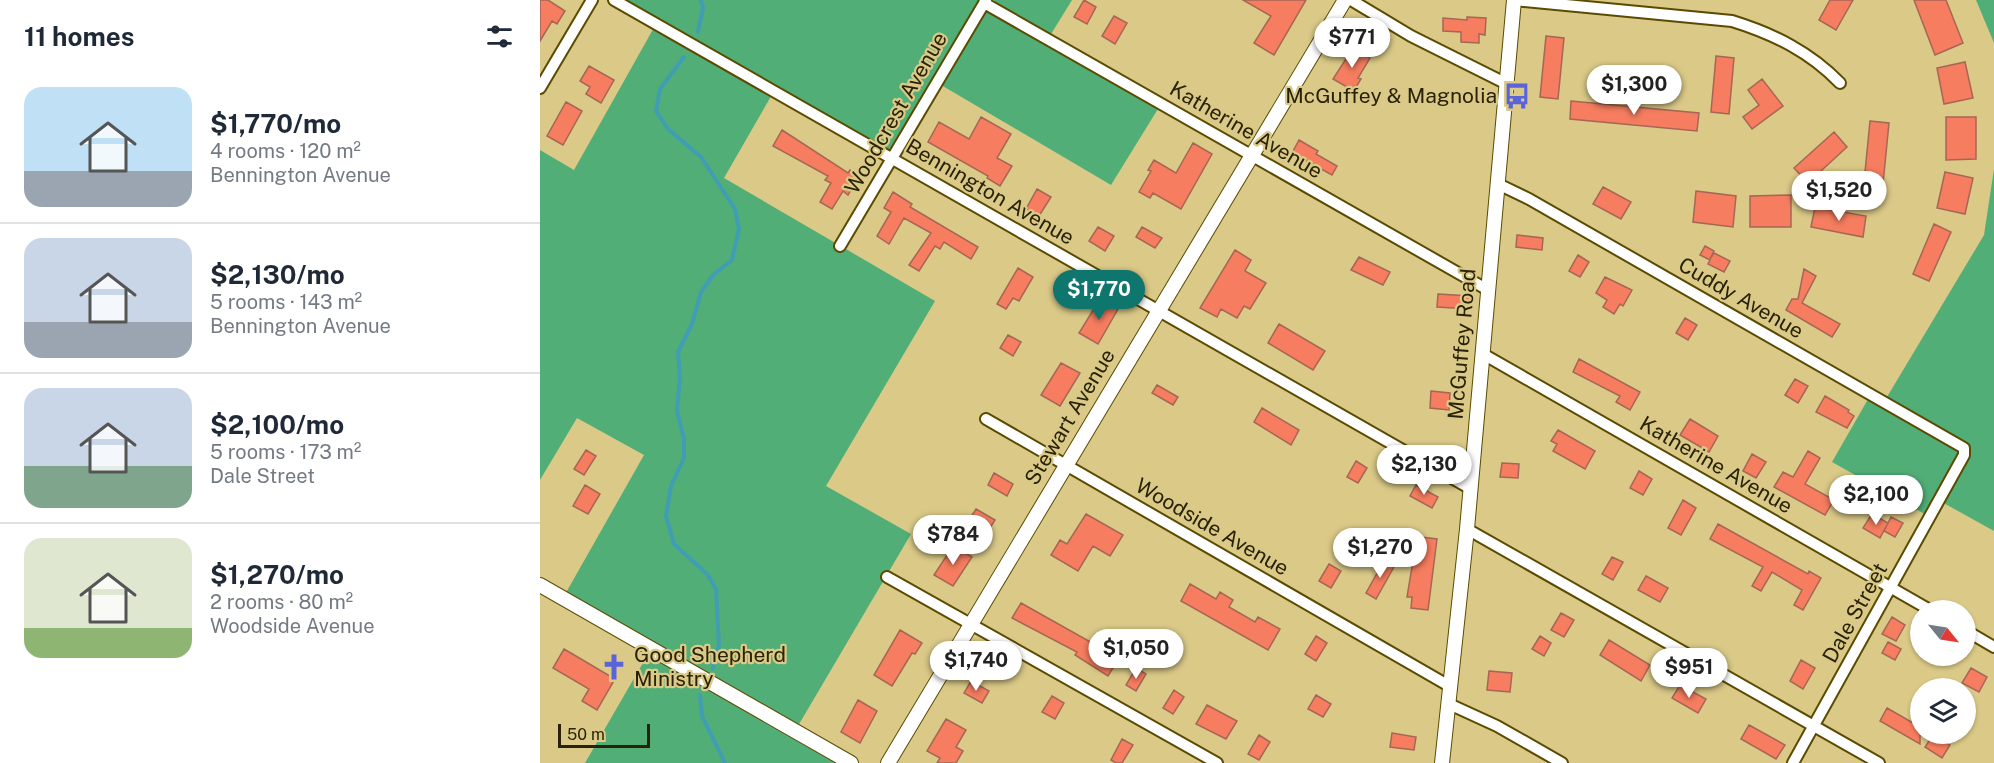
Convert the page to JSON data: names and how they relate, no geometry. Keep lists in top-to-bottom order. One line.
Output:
{"streets":{"street":["Woodcrest Avenue","Katherine Avenue","Bennington Avenue","Cuddy Avenue","McGuffey Road","Stewart Avenue","Woodside Avenue","Dale Street"]},"crossings":[["Woodcrest Avenue","Katherine Avenue"],["Woodcrest Avenue","Bennington Avenue"],["Katherine Avenue","McGuffey Road"],["Katherine Avenue","Stewart Avenue"],["Katherine Avenue","Dale Street"],["Bennington Avenue","McGuffey Road"],["Bennington Avenue","Stewart Avenue"],["Cuddy Avenue","McGuffey Road"],["Cuddy Avenue","Dale Street"],["McGuffey Road","Woodside Avenue"],["Stewart Avenue","Woodside Avenue"]],"places":{"bus stop":["McGuffey & Magnolia"],"church":["Good Shepherd Ministry"]},"scale_bar":"50 m","north":"bottom right","page":{"heading":"11 homes","price":["$771","$1,300","$1,520","$1,770","$2,130","$2,100","$784","$1,270","$1,050","$1,740","$951"],"list":[{"name":"$1,770/mo","note":"4 rooms · 120 m² · Bennington Avenue"},{"name":"$2,130/mo","note":"5 rooms · 143 m² · Bennington Avenue"},{"name":"$2,100/mo","note":"5 rooms · 173 m² · Dale Street"},{"name":"$1,270/mo","note":"2 rooms · 80 m² · Woodside Avenue"}],"scale":"50 m"}}
